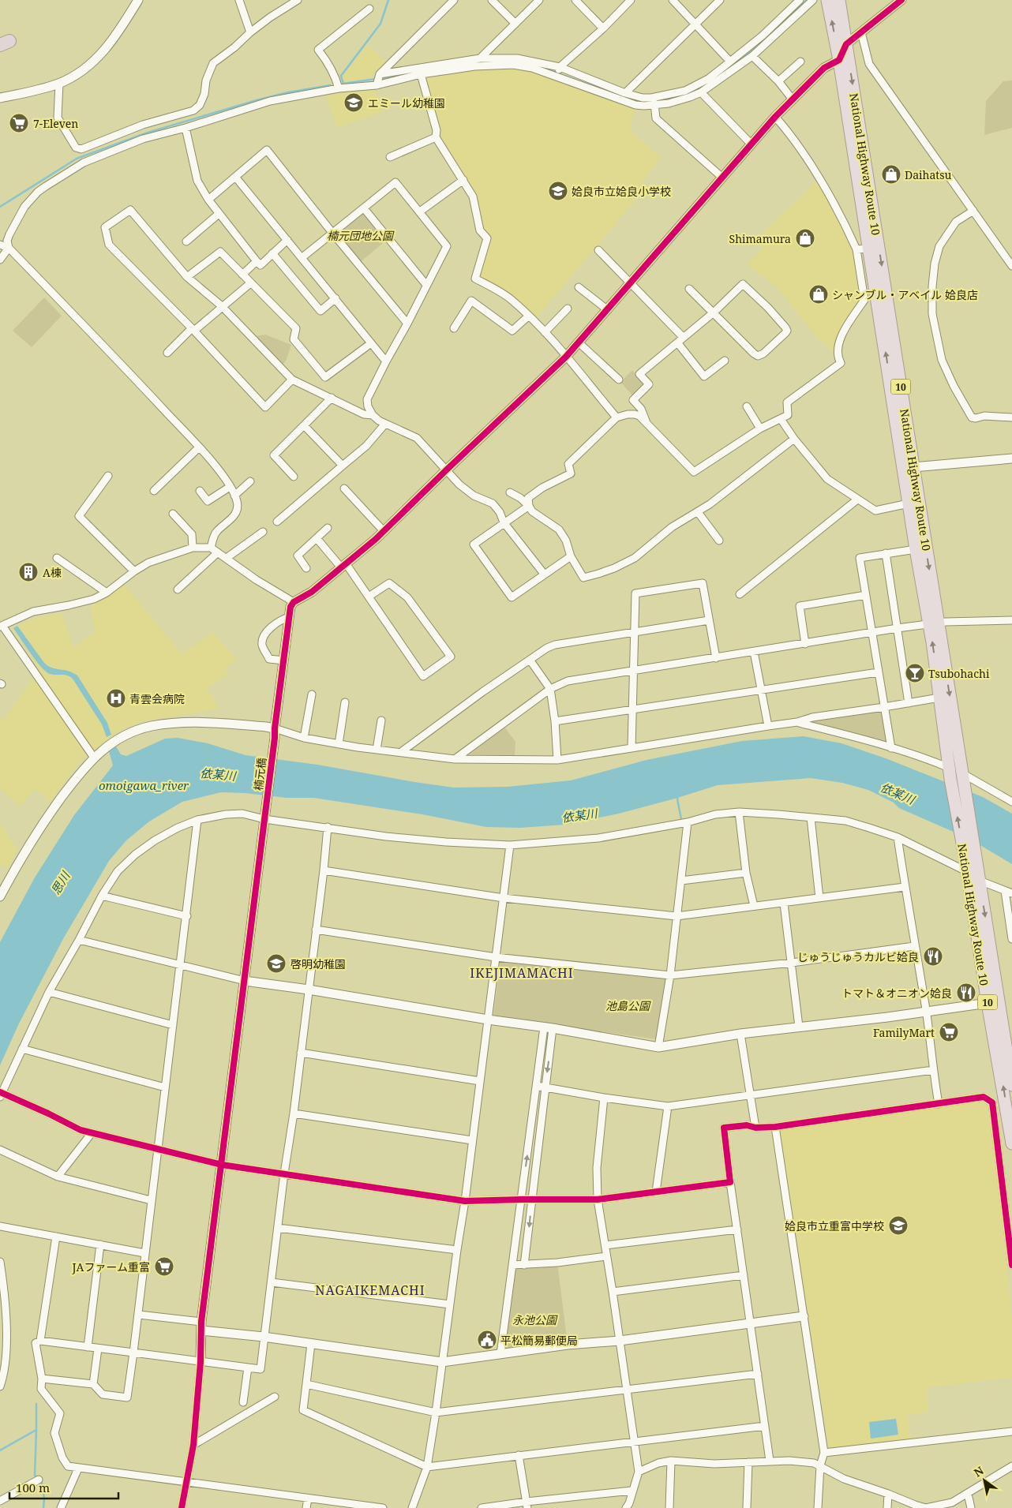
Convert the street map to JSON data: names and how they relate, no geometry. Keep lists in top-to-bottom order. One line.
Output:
{"streets":{"highway":["National Highway Route 10","10"],"street":["楠元橋"]},"districts":["IKEJIMAMACHI","NAGAIKEMACHI"],"water":["依某川","omoigawa_river","思川"],"parks":["楠元団地公園","池島公園","永池公園"],"places":{"school or university":["エミール幼稚園","姶良市立姶良小学校","啓明幼稚園","姶良市立重富中学校"],"supermarket":["7-Eleven","FamilyMart","JAファーム重富"],"shop":["Daihatsu","Shimamura","シャンブル・アベイル 姶良店"],"building":["A棟"],"bar":["Tsubohachi"],"hospital":["青雲会病院"],"restaurant":["じゅうじゅうカルビ姶良","トマト＆オニオン姶良"],"public building":["平松簡易郵便局"]},"scale_bar":"100 m","north":"top left"}
